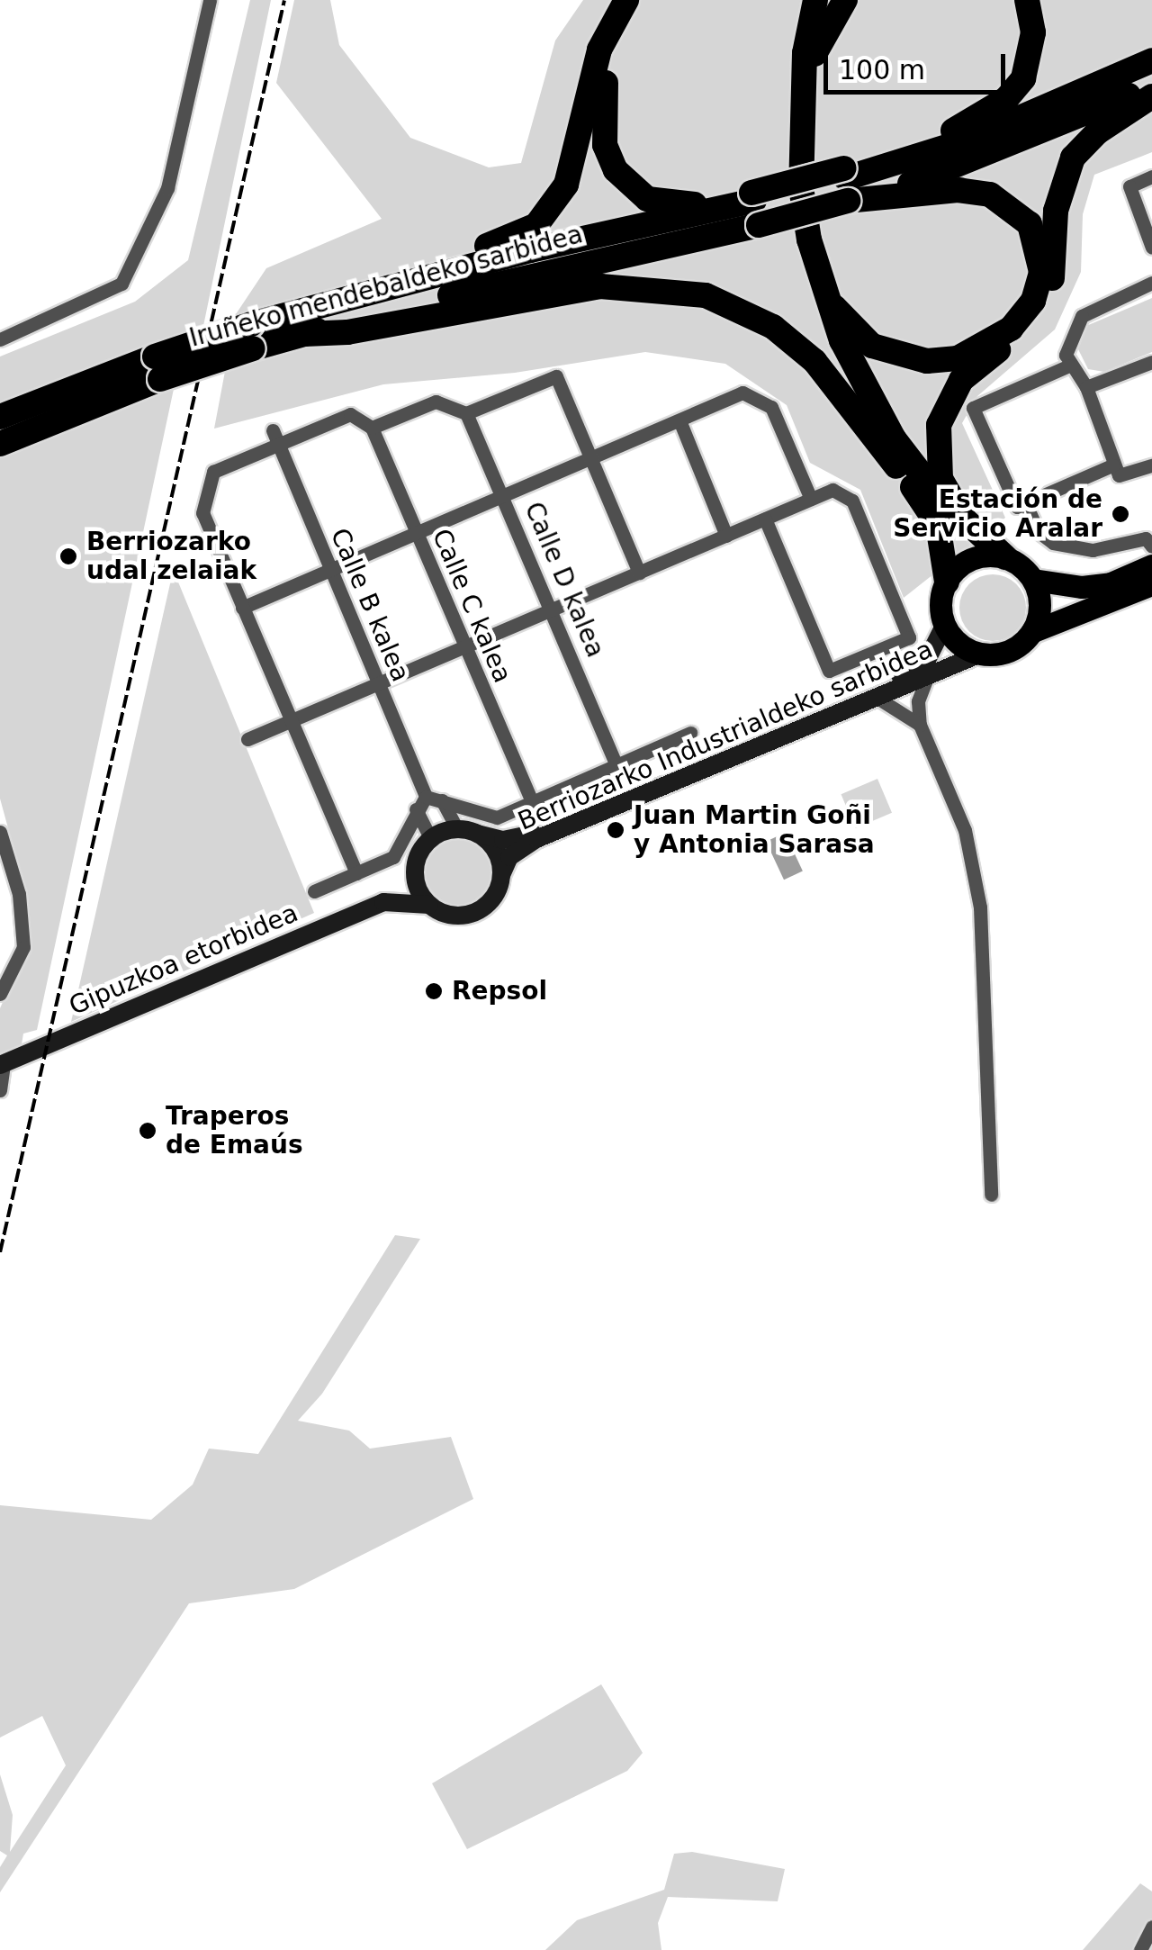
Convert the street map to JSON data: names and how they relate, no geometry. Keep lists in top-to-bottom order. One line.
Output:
{"streets":{"highway":["Iruñeko mendebaldeko sarbidea"],"main road":["Berriozarko Industrialdeko sarbidea","Gipuzkoa etorbidea"],"street":["Calle D kalea","Calle B kalea","Calle C kalea"]},"crossings":[["Berriozarko Industrialdeko sarbidea","Gipuzkoa etorbidea"]],"places":["Estación de Servicio Aralar","Berriozarko udal zelaiak","Juan Martin Goñi y Antonia Sarasa","Repsol","Traperos de Emaús"],"scale_bar":"100 m"}
